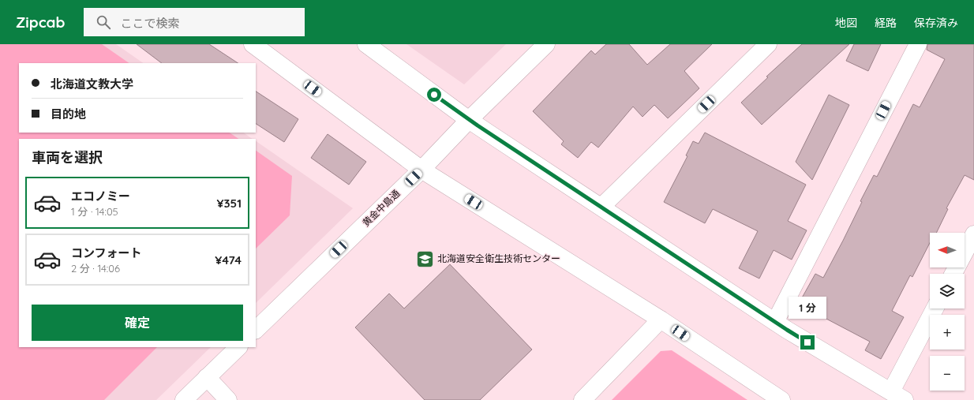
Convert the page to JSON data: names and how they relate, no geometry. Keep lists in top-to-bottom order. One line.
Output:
{"streets":{"street":["黄金中島通"]},"places":{"school or university":["北海道安全衛生技術センター"]},"north":"left","page":{"header":"Zipcab","search":"ここで検索","nav":["地図","経路","保存済み"],"banner":["北海道文教大学","目的地"],"heading":"車両を選択","list":[{"name":"エコノミー","note":"1 分 · 14:05","value":"¥351"},{"name":"コンフォート","note":"2 分 · 14:06","value":"¥474"}],"map_buttons":["+","−"],"bubble":"1 分","buttons":"確定"}}
